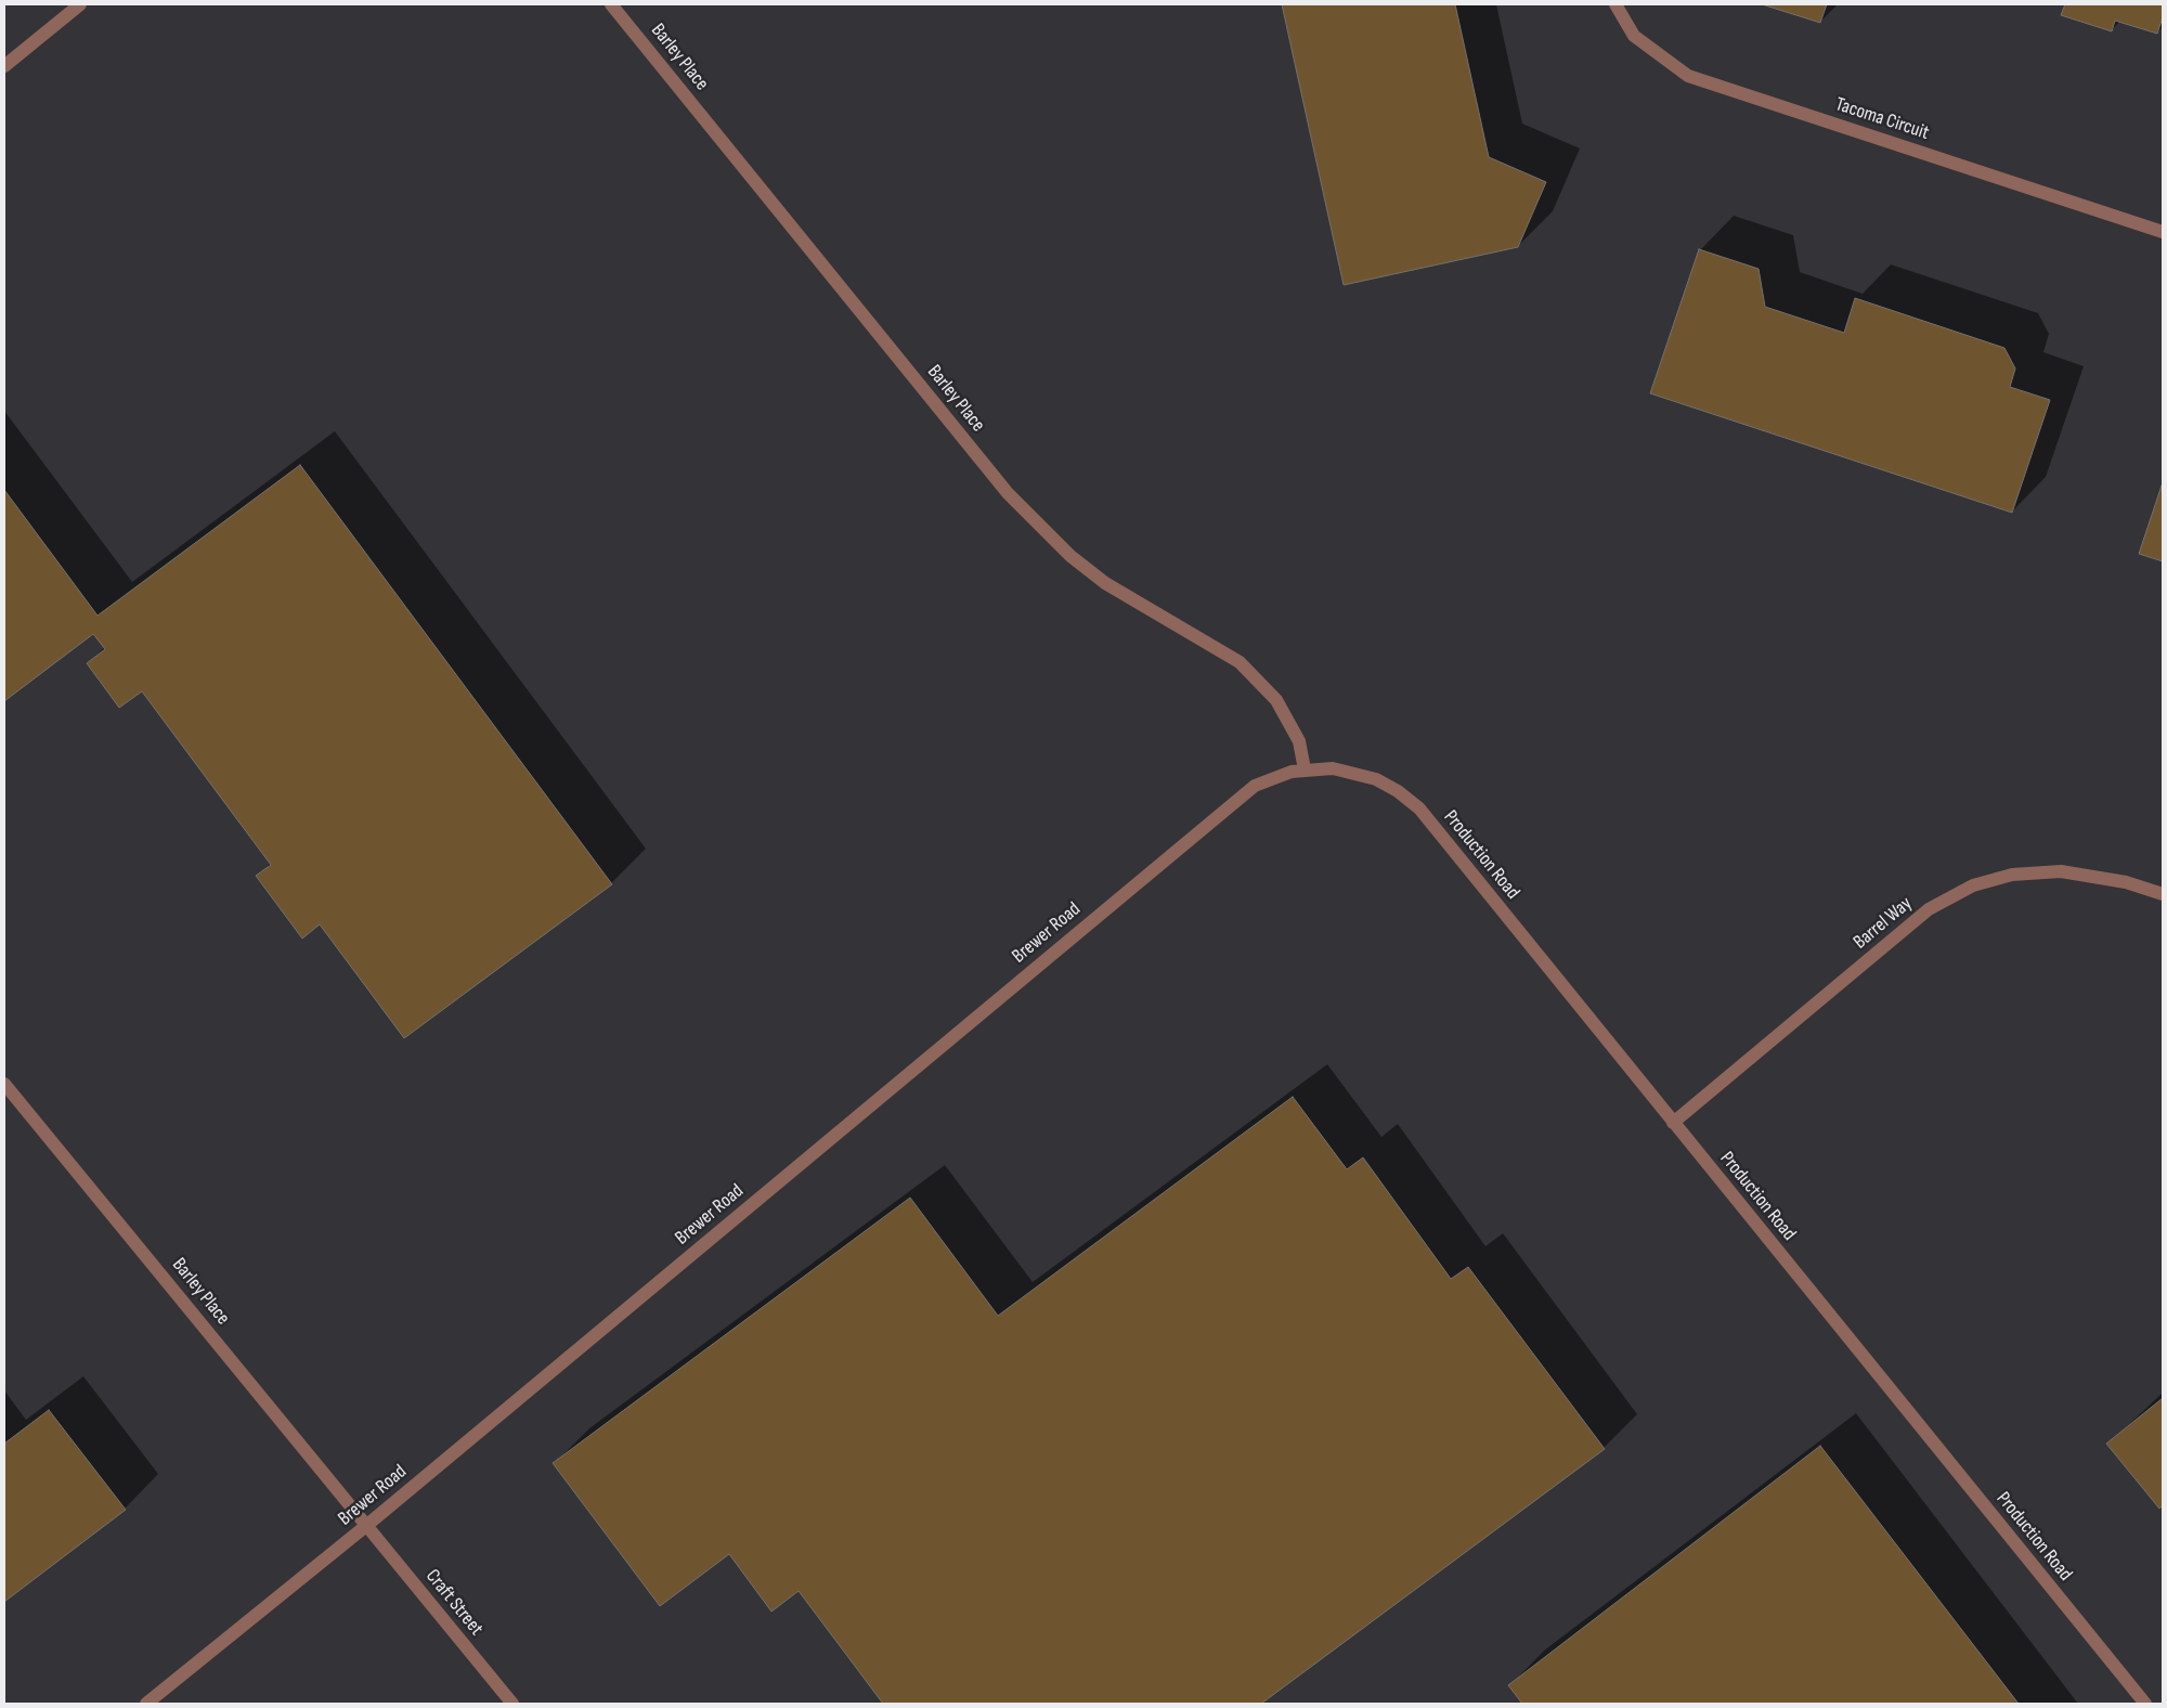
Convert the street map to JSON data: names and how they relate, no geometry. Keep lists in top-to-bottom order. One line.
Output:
{"streets":{"street":["Barley Place","Tacoma Circuit","Production Road","Barrel Way","Brewer Road","Craft Street"]},"crossings":[["Barley Place","Production Road"],["Barley Place","Brewer Road"],["Barley Place","Craft Street"],["Production Road","Barrel Way"],["Production Road","Brewer Road"],["Brewer Road","Craft Street"]]}
